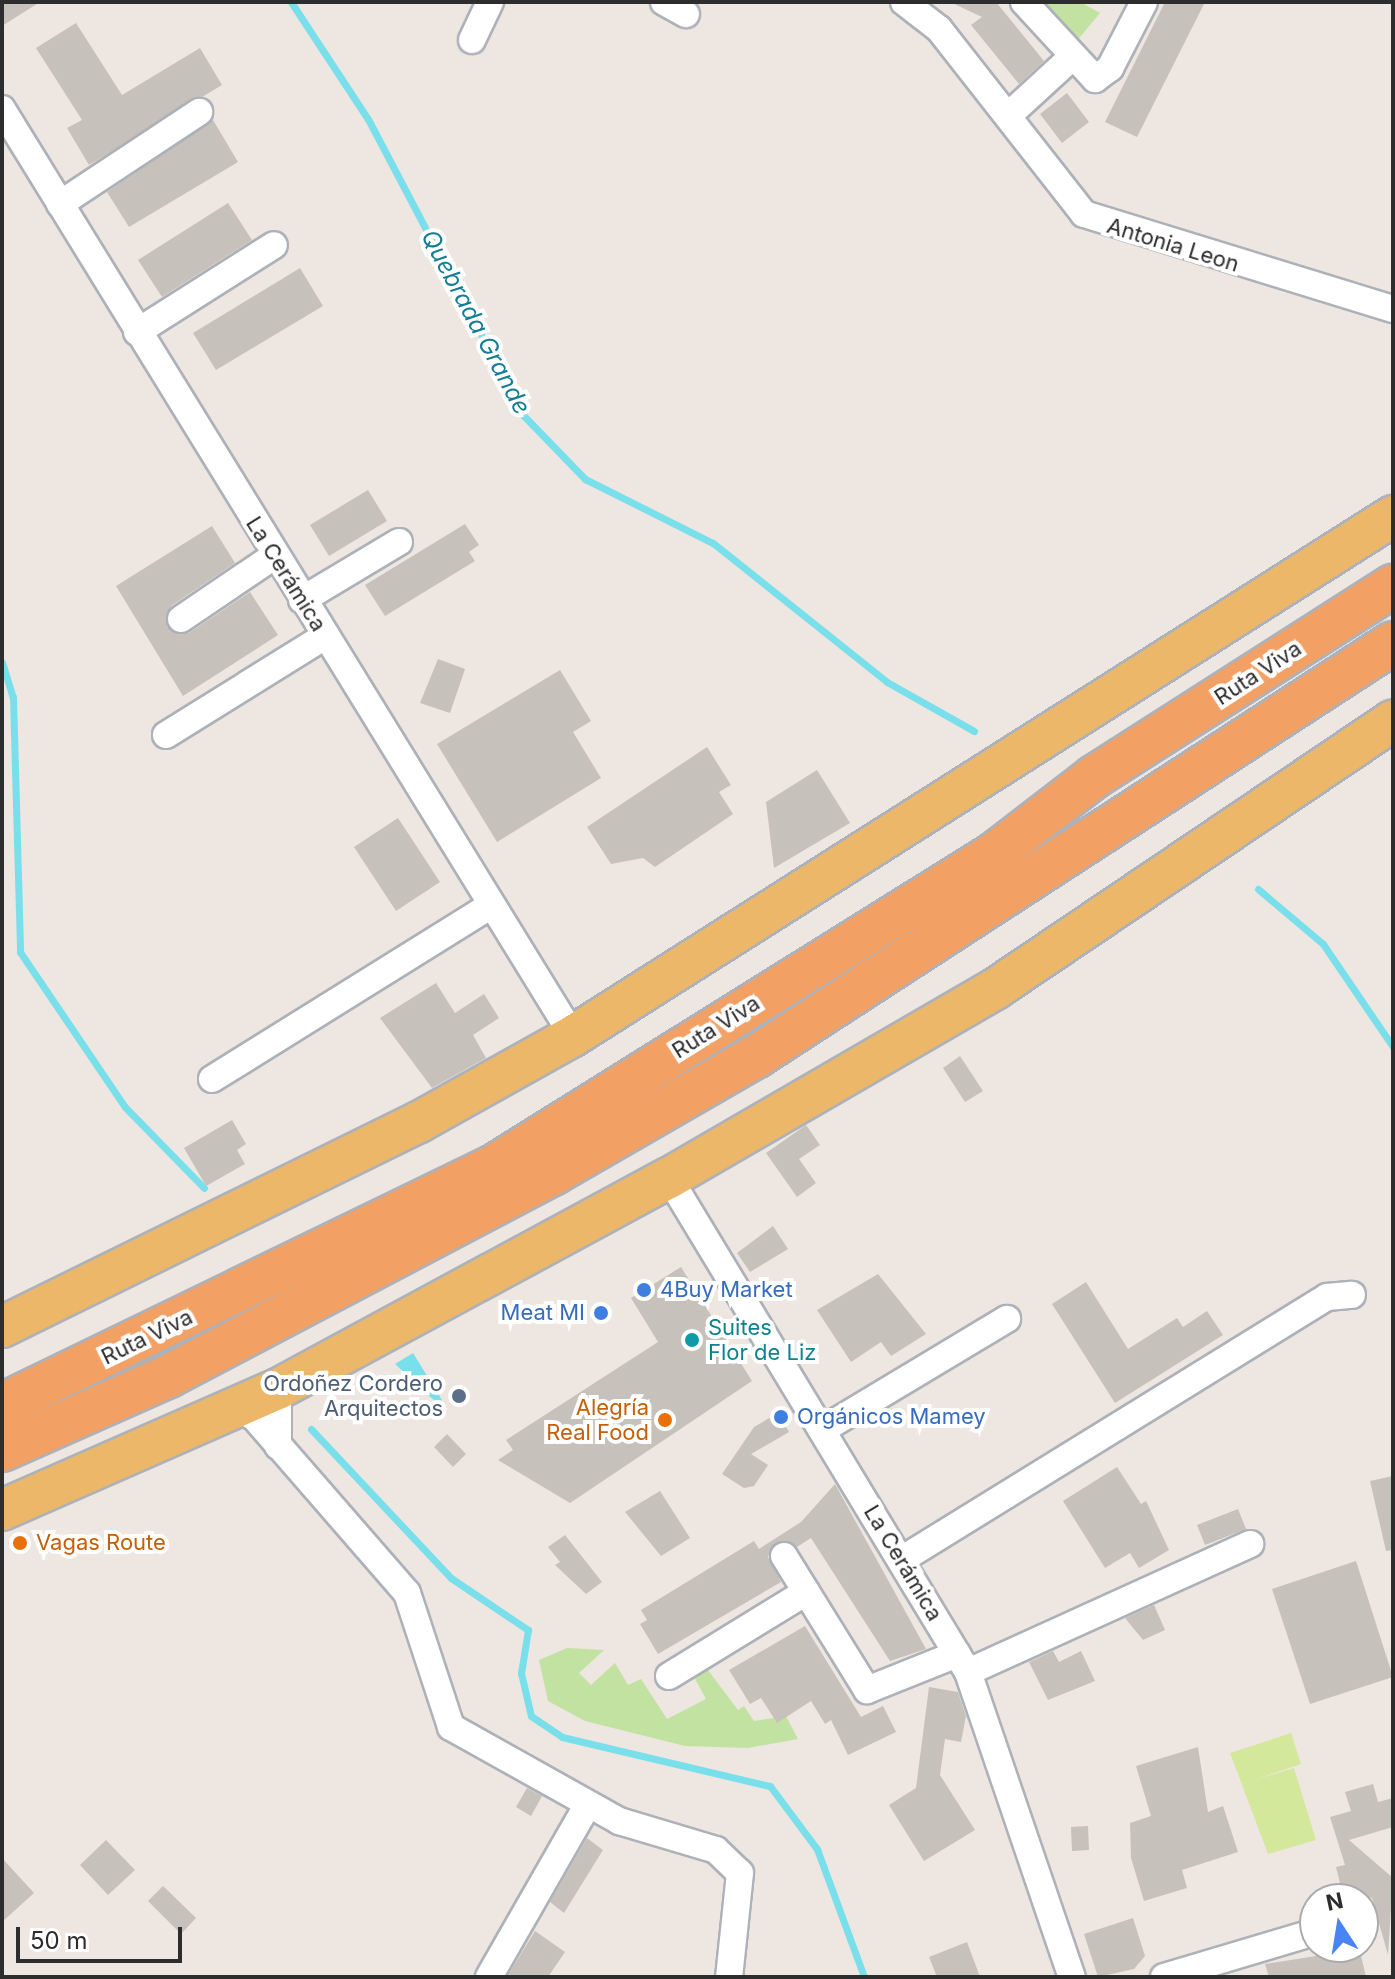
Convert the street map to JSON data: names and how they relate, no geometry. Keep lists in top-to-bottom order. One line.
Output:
{"streets":{"highway":["Ruta Viva"],"street":["Antonia Leon","La Cerámica"]},"water":["Quebrada Grande"],"places":["4Buy Market","Meat MI","Suites Flor de Liz","Ordoñez Cordero Arquitectos","Orgánicos Mamey","Alegría Real Food","Vagas Route"],"scale_bar":"50 m","north":"top"}
